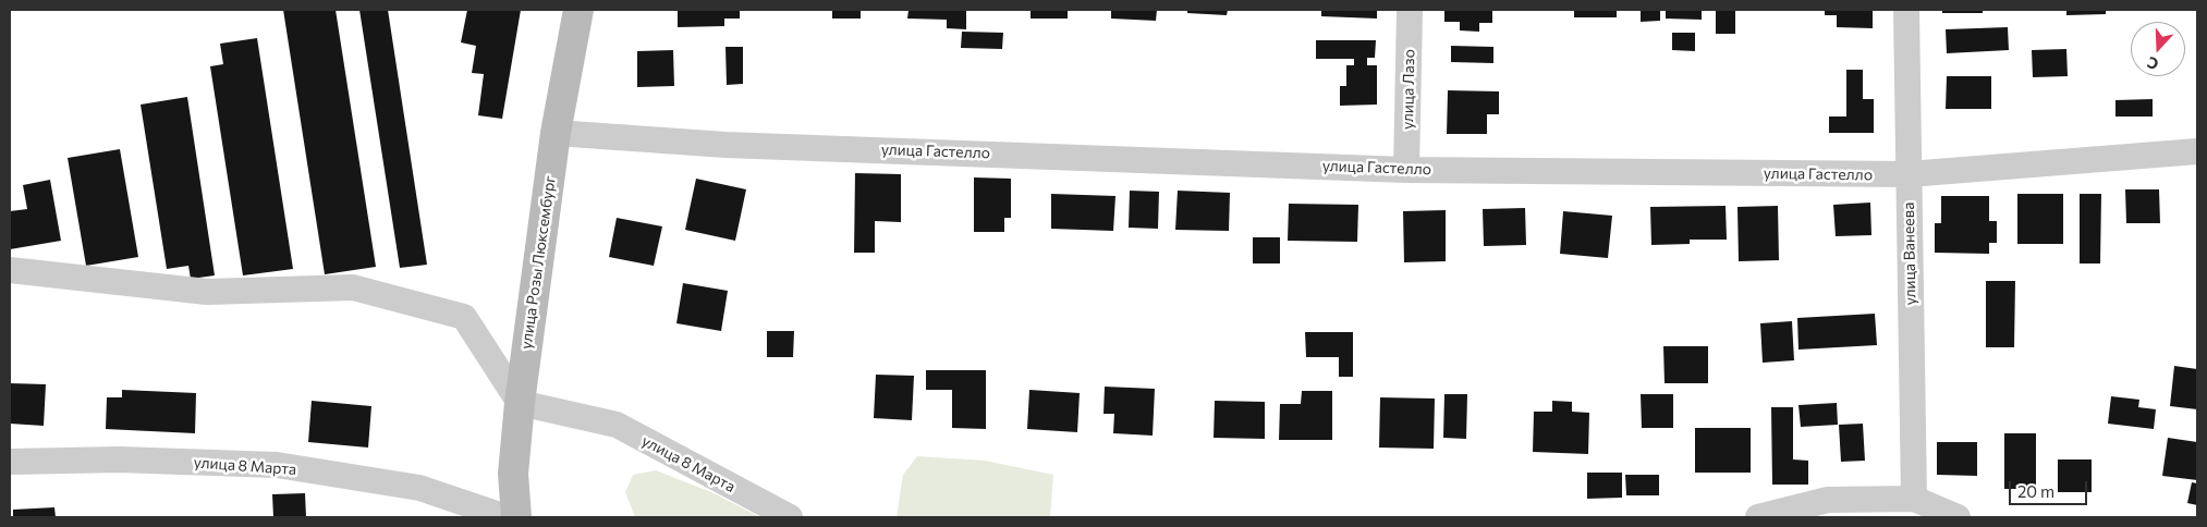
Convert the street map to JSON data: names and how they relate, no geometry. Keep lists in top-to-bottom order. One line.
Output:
{"streets":{"street":["улица Лазо","улица Гастелло","улица Ванеева","улица Розы Люксембург","улица 8 Марта"]},"crossings":[["улица Лазо","улица Гастелло"],["улица Гастелло","улица Ванеева"],["улица Гастелло","улица Розы Люксембург"],["улица Розы Люксембург","улица 8 Марта"]],"scale_bar":"20 m","north":"bottom"}
